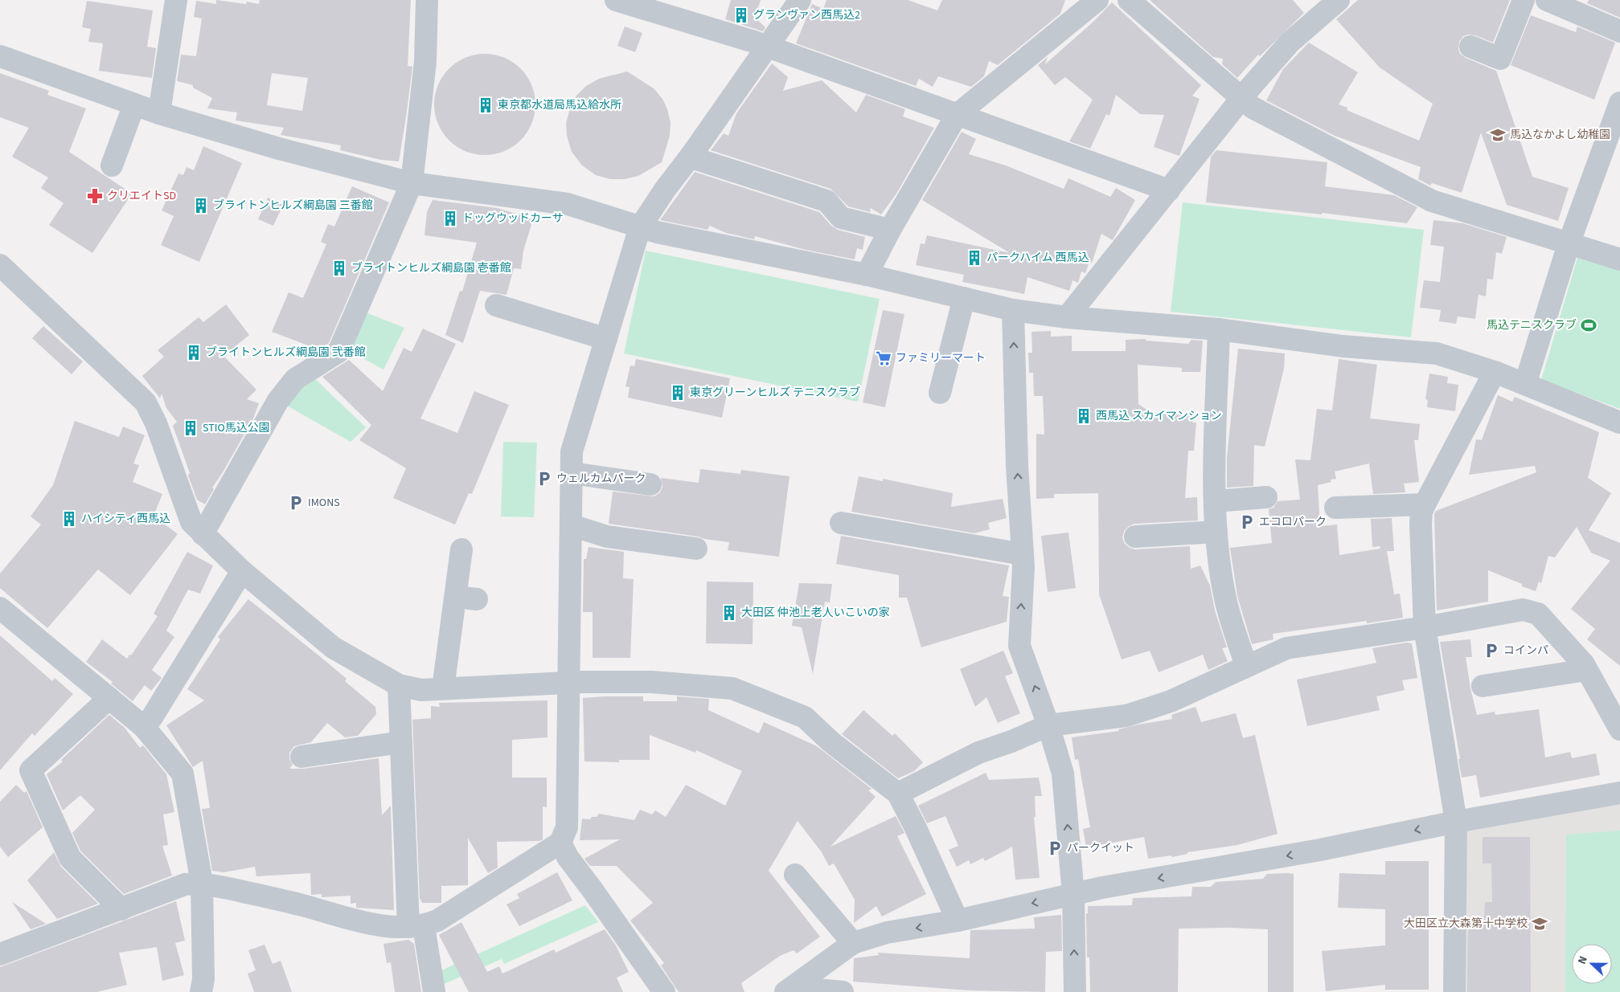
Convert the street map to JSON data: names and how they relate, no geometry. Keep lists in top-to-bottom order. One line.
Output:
{"places":{"building":["グランヴァン西馬込2","東京都水道局馬込給水所","ブライトンヒルズ綱島園 三番館","ドッグウッドカーサ","パークハイム 西馬込","ブライトンヒルズ綱島園 壱番館","ブライトンヒルズ綱島園 弐番館","東京グリーンヒルズ テニスクラブ","西馬込 スカイマンション","STIO馬込公園","ハイシティ西馬込","大田区 仲池上老人いこいの家"],"school or university":["馬込なかよし幼稚園","大田区立大森第十中学校"],"pharmacy":["クリエイトSD"],"sports":["馬込テニスクラブ"],"supermarket":["ファミリーマート"],"parking":["ウェルカムパーク","IMONS","エコロパーク","コインパ","パークイット"]},"north":"left"}
